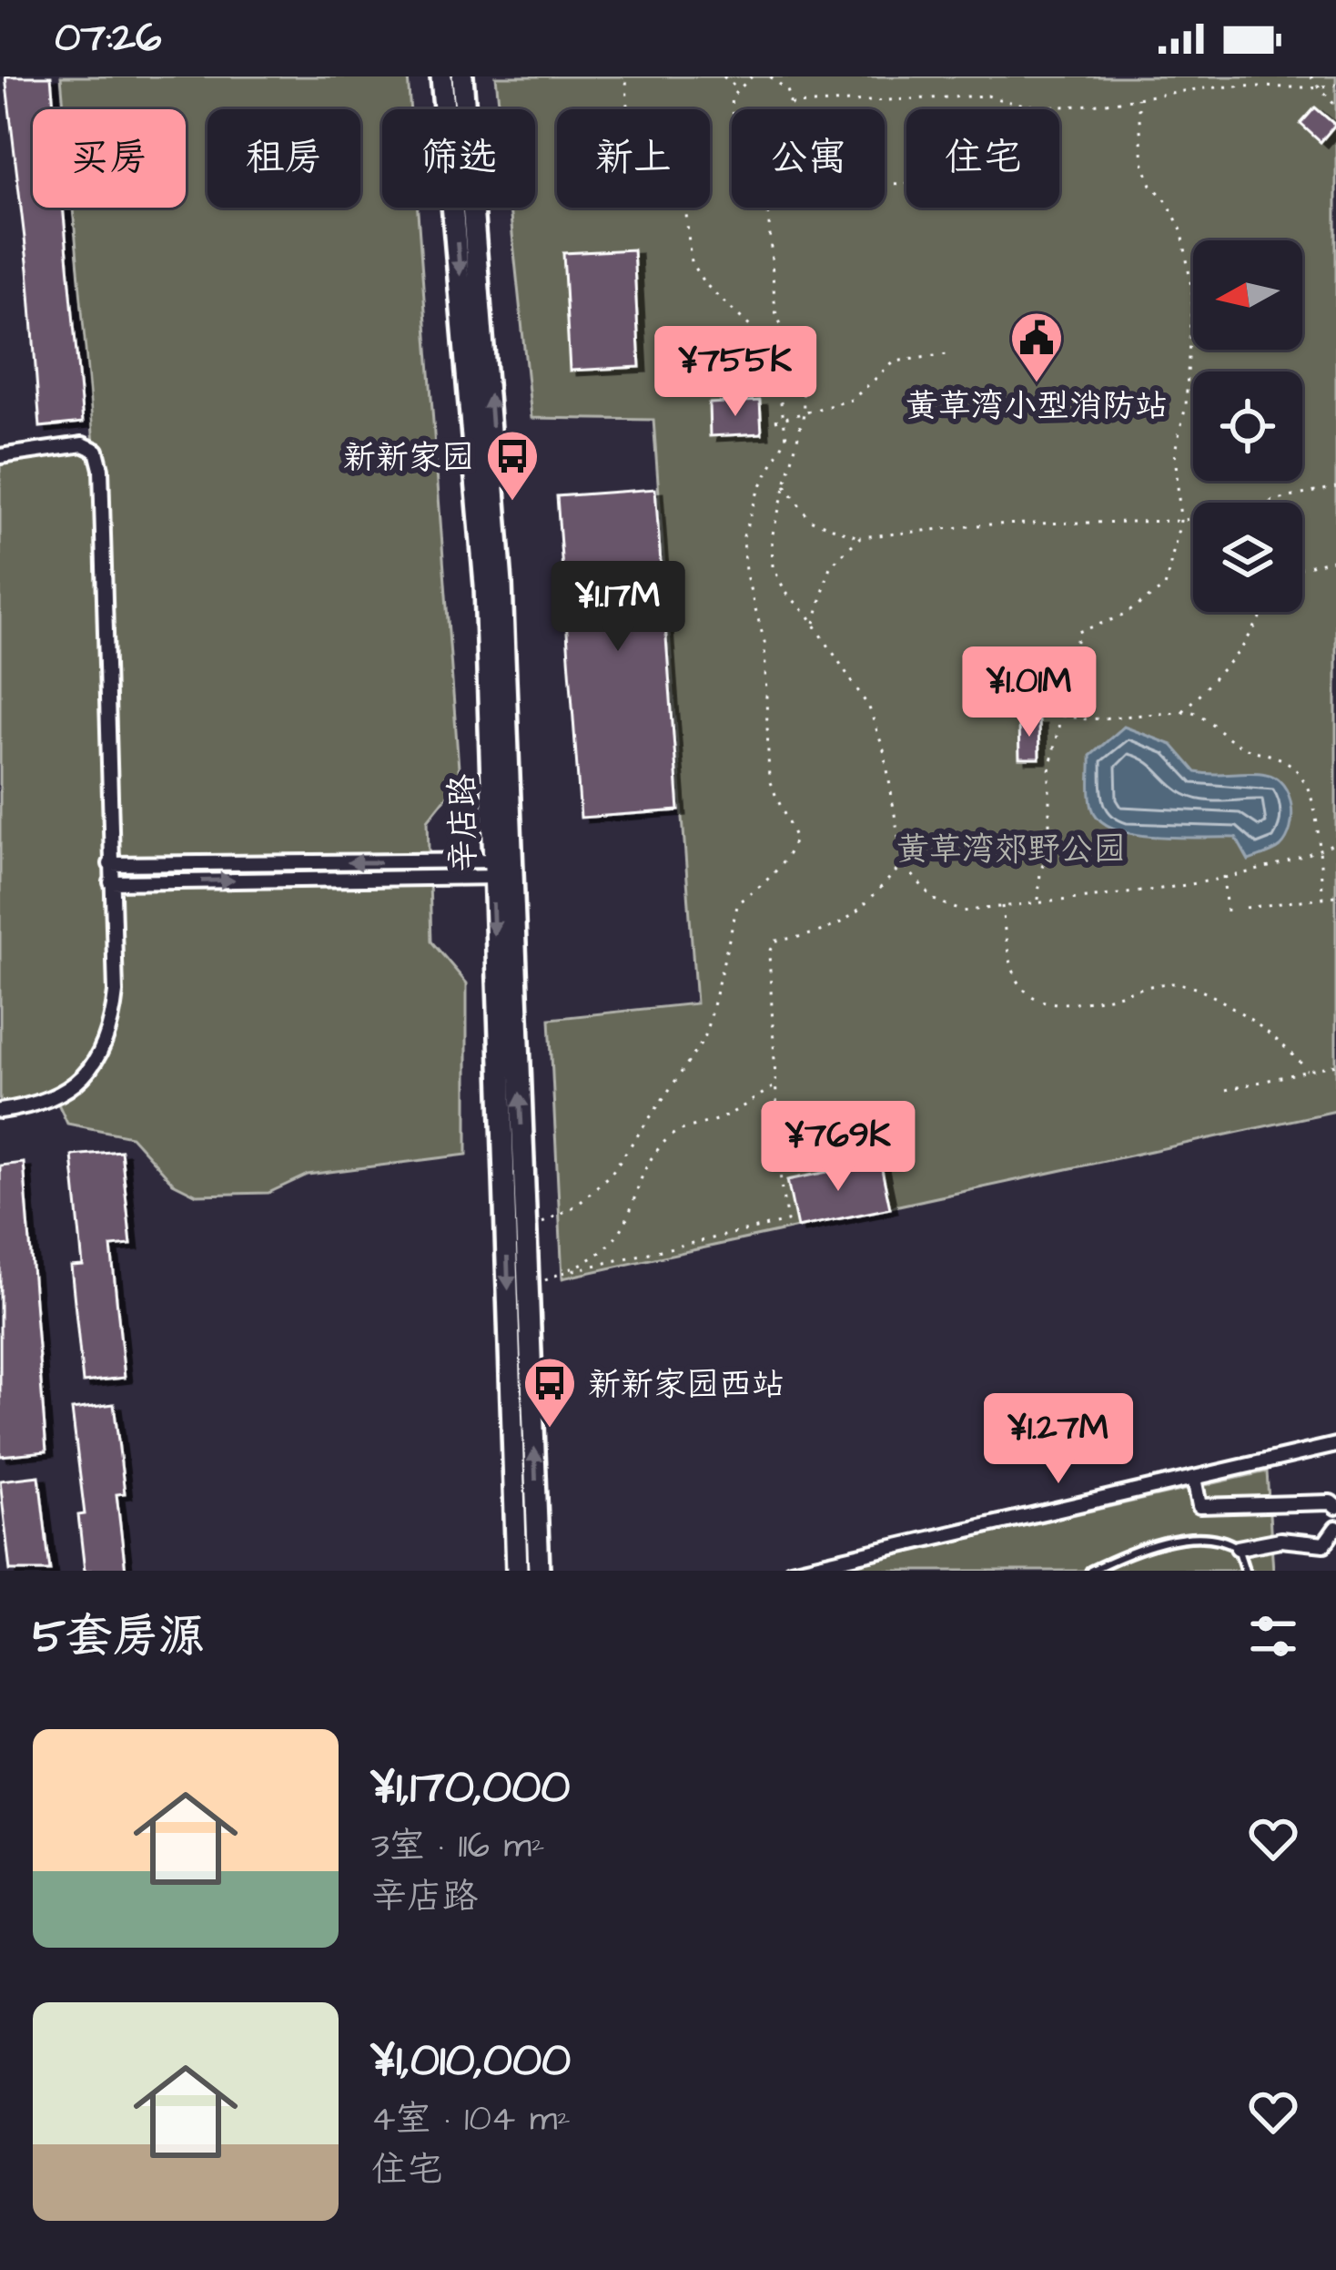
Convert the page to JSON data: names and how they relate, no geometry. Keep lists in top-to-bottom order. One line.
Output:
{"streets":{"main road":["辛店路"]},"parks":["黄草湾郊野公园"],"places":{"public building":["黄草湾小型消防站"],"bus stop":["新新家园","新新家园西站"]},"north":"left","page":{"status":"07:26","chip":["买房","租房","筛选","新上","公寓","住宅"],"price":["¥755K","¥1.17M","¥1.01M","¥769K","¥1.27M"],"heading":"5套房源","list":[{"name":"¥1,170,000","note":"3室 · 116 m² · 辛店路"},{"name":"¥1,010,000","note":"4室 · 104 m² · 住宅"}]}}
